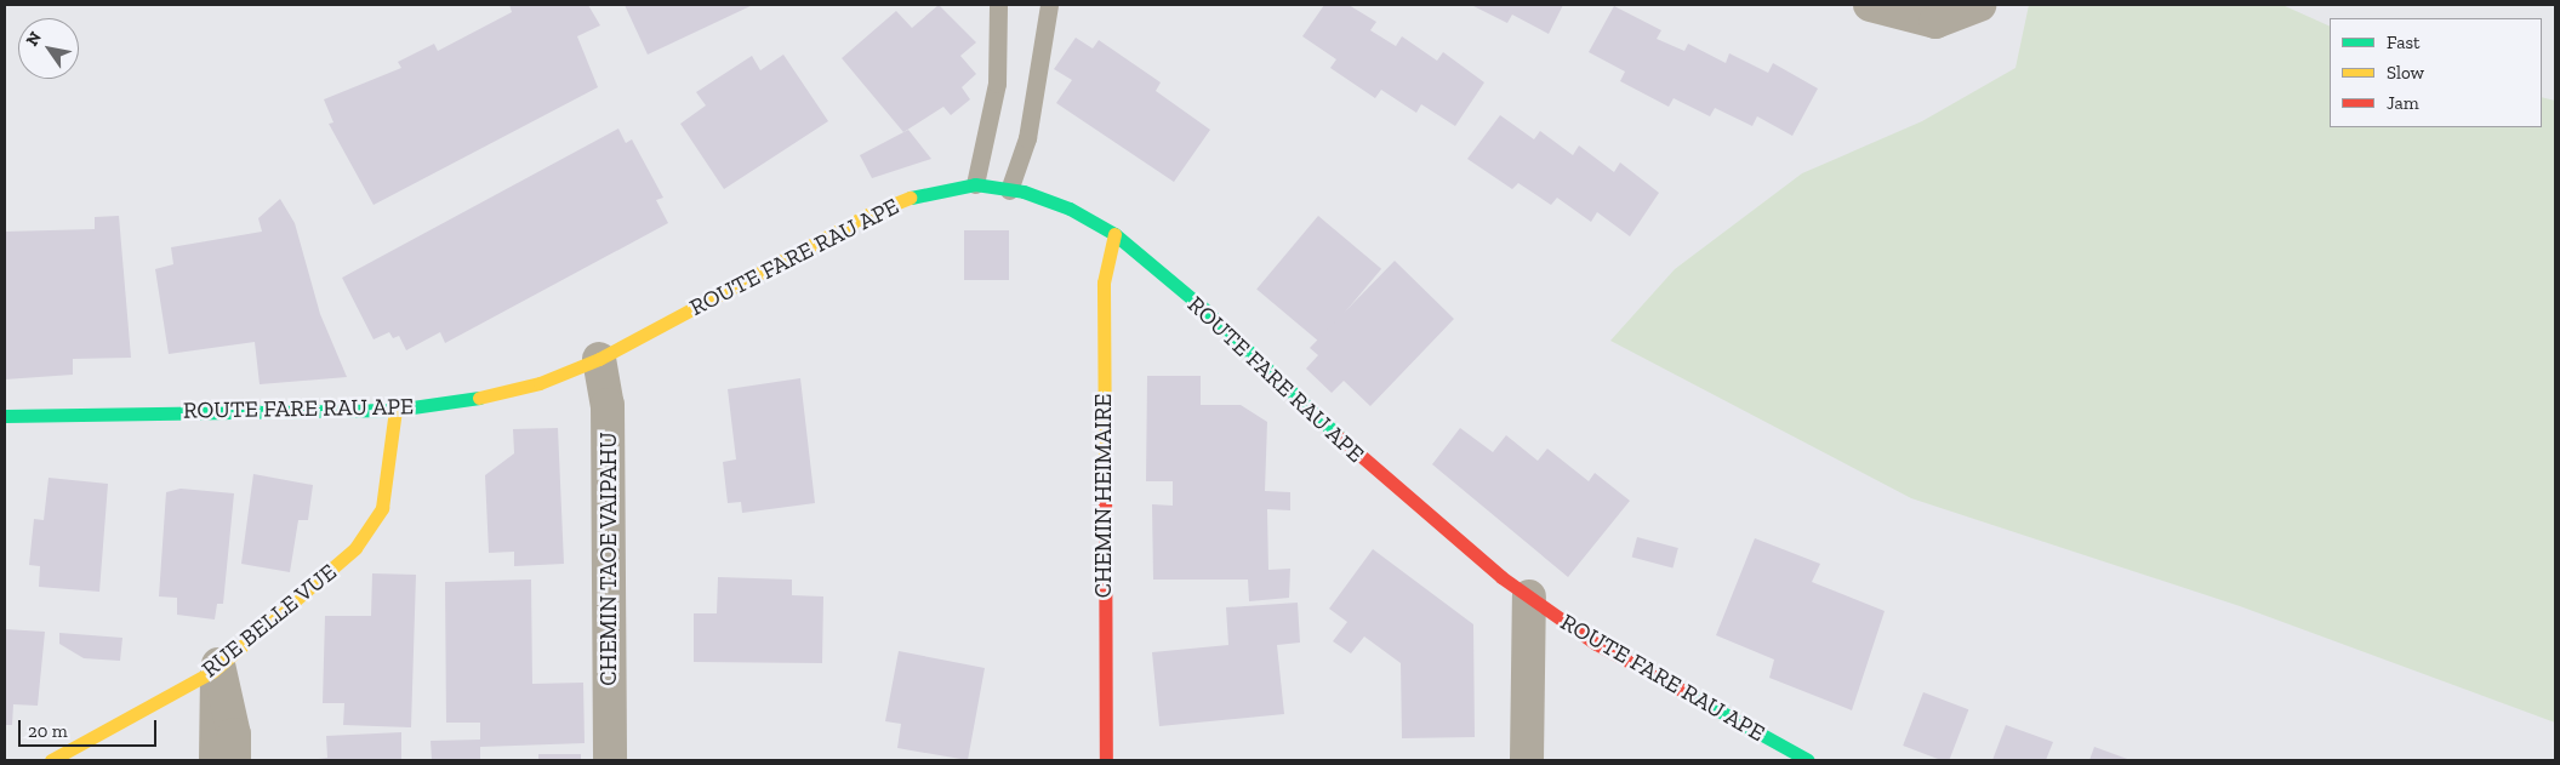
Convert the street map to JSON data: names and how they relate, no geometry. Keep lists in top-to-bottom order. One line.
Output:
{"streets":{"main road":["ROUTE FARE RAU APE","CHEMIN HEIMAIRE","RUE BELLE VUE"],"street":["CHEMIN TAOE VAIPAHU"]},"crossings":[["ROUTE FARE RAU APE","CHEMIN HEIMAIRE"],["ROUTE FARE RAU APE","CHEMIN TAOE VAIPAHU"],["ROUTE FARE RAU APE","RUE BELLE VUE"]],"legend":["Fast","Slow","Jam"],"scale_bar":"20 m","north":"top left"}
